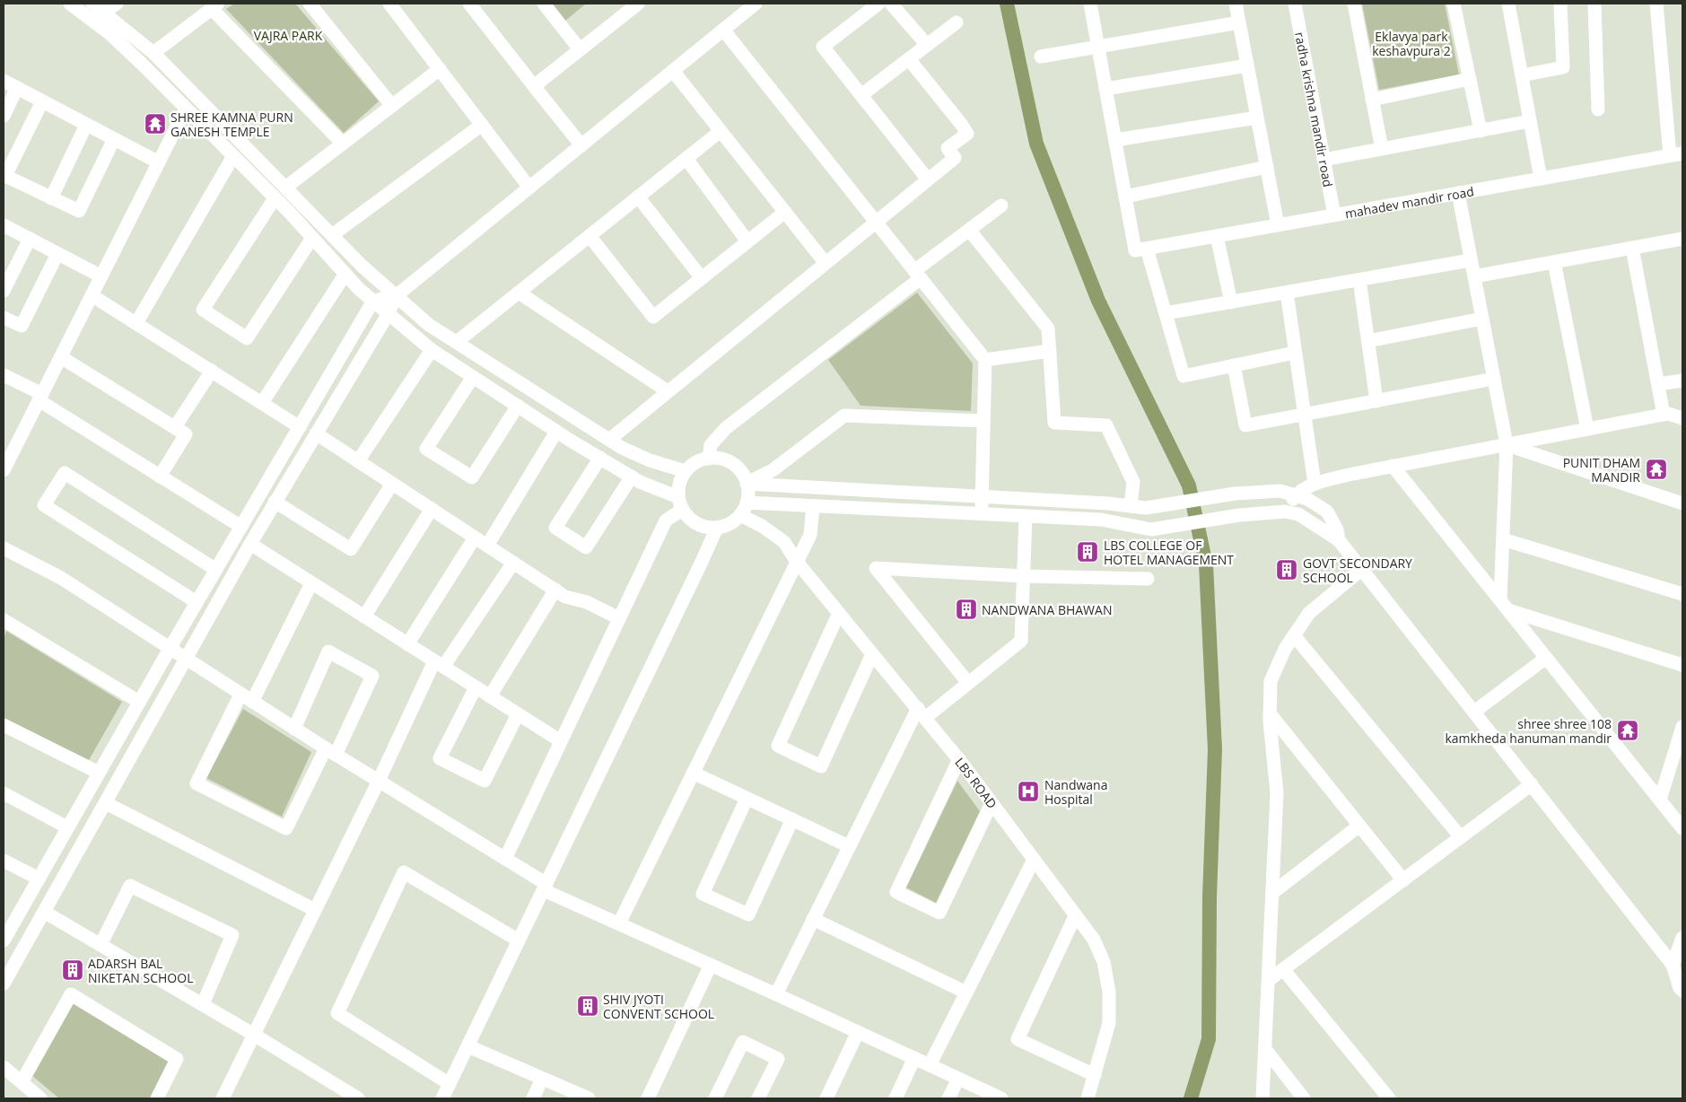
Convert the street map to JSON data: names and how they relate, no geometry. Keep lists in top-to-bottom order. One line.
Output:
{"streets":{"street":["radha krishna mandir road","mahadev mandir road","LBS ROAD"]},"crossings":[["radha krishna mandir road","mahadev mandir road"]],"parks":["VAJRA PARK","Eklavya park keshavpura 2"],"places":{"temple":["SHREE KAMNA PURN GANESH TEMPLE","PUNIT DHAM MANDIR","shree shree 108 kamkheda hanuman mandir"],"building":["LBS COLLEGE OF HOTEL MANAGEMENT","GOVT SECONDARY SCHOOL","NANDWANA BHAWAN","ADARSH BAL NIKETAN SCHOOL","SHIV JYOTI CONVENT SCHOOL"],"hospital":["Nandwana Hospital"]}}
